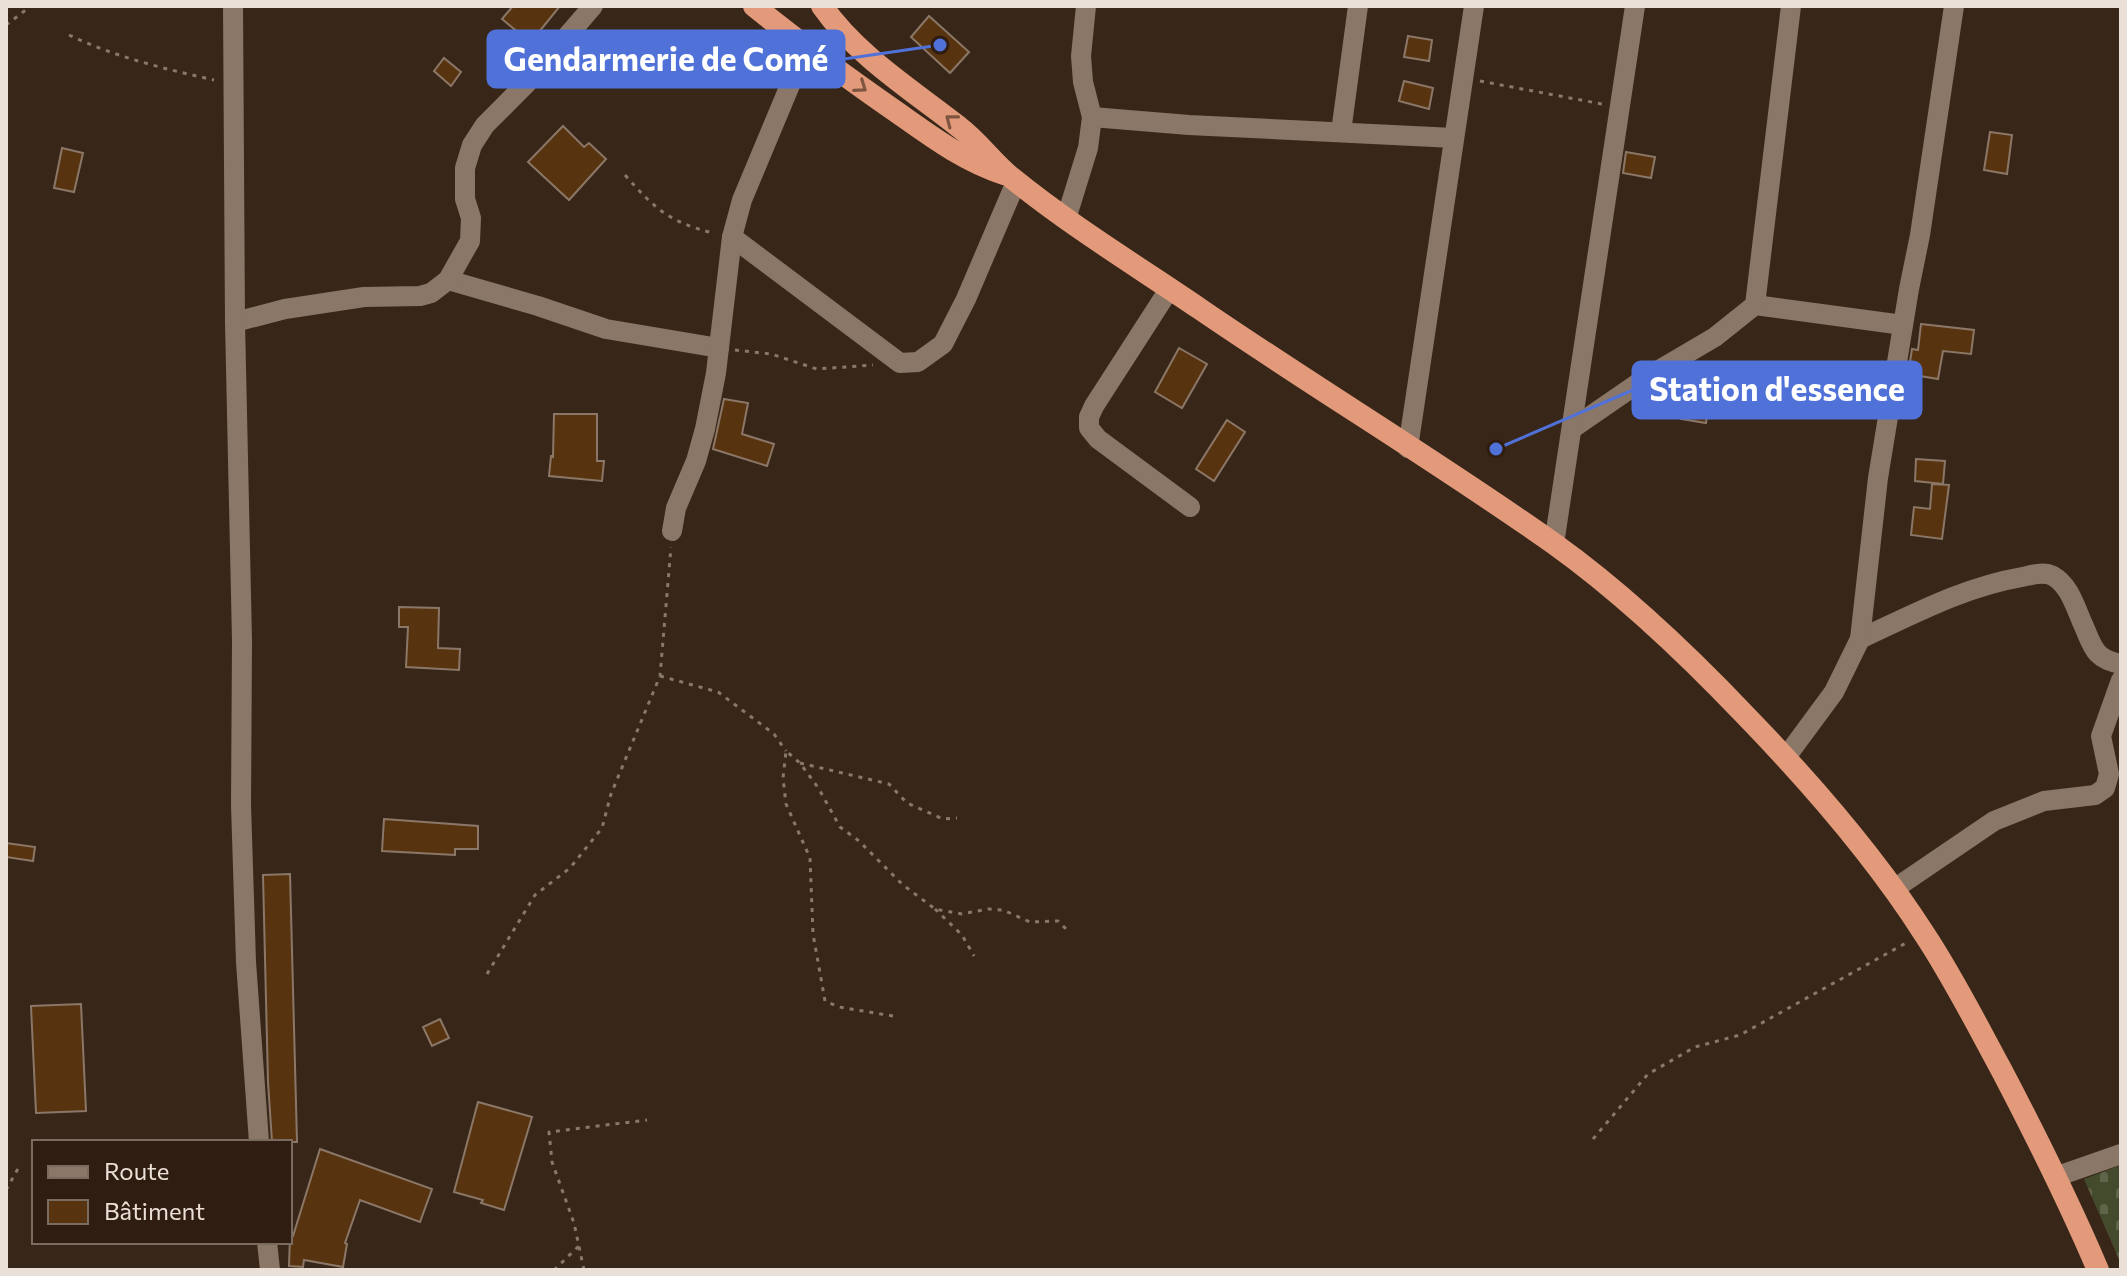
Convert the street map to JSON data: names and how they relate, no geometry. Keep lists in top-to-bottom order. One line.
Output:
{"places":["Gendarmerie de Comé","Station d'essence"],"legend":["Route","Bâtiment"]}
